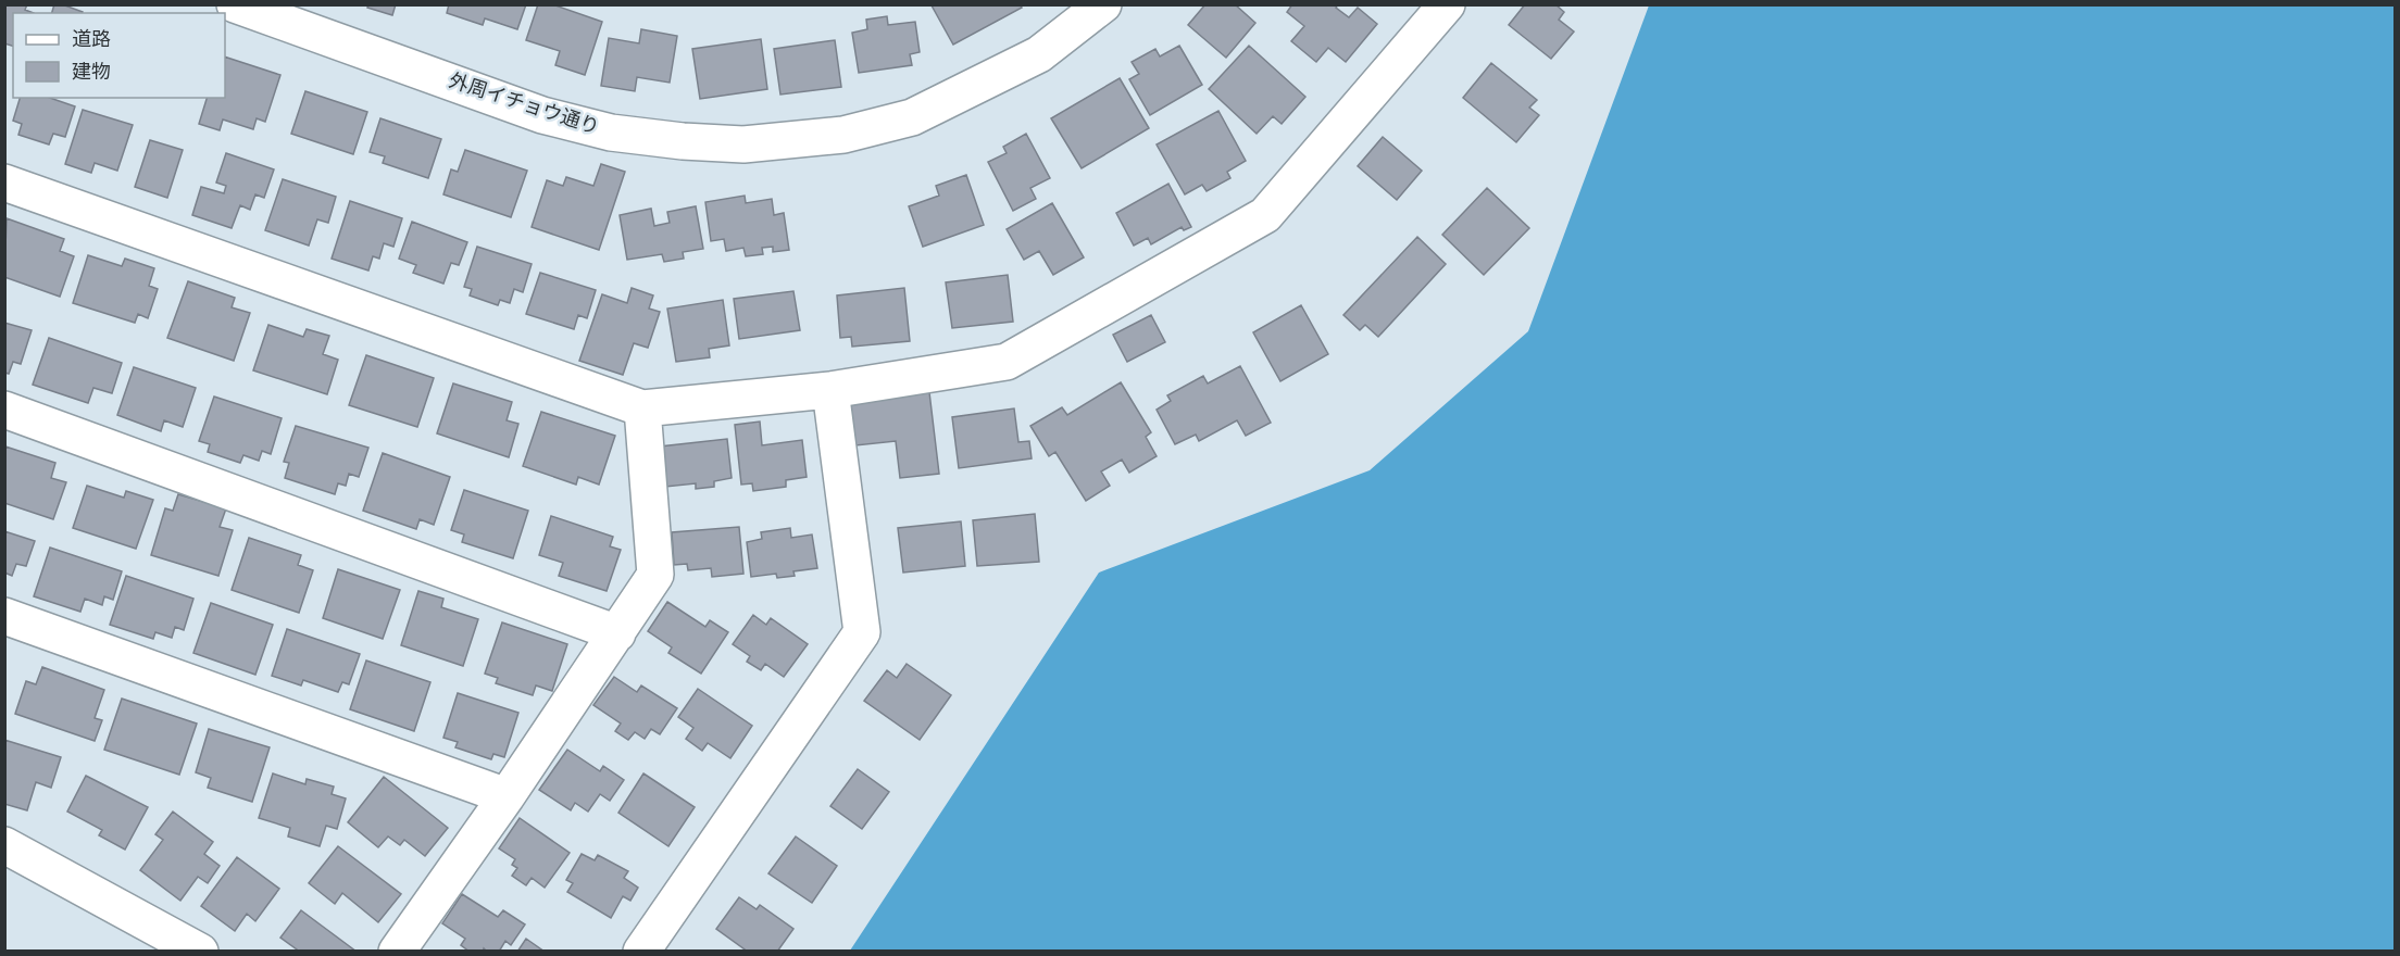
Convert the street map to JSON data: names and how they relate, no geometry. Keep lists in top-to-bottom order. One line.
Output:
{"streets":{"street":["外周イチョウ通り"]},"legend":["道路","建物"]}
